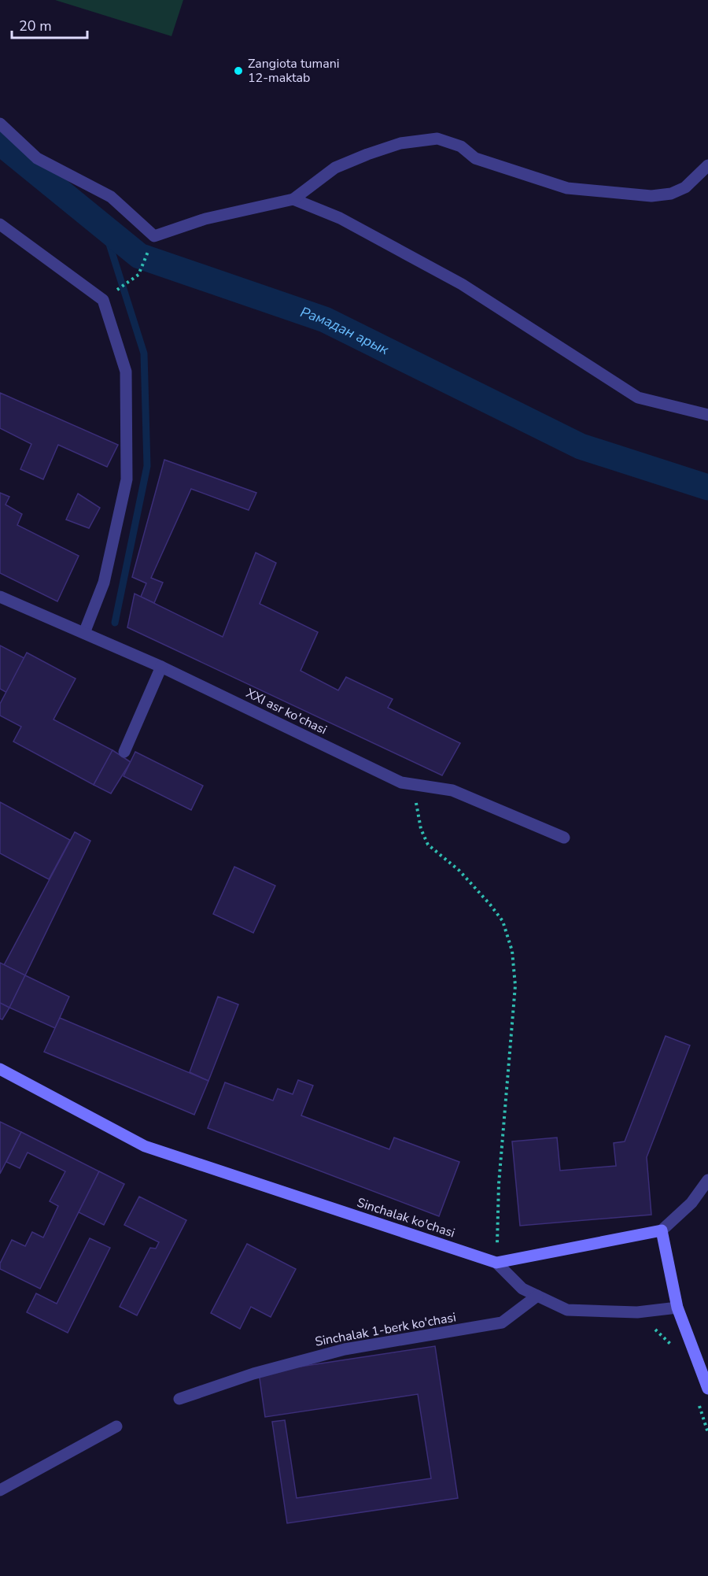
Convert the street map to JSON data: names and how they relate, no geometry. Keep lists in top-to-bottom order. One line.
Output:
{"streets":{"street":["XXI asr ko'chasi","Sinchalak ko'chasi","Sinchalak 1-berk ko'chasi"]},"water":["Рамадан арык"],"places":["Zangiota tumani 12-maktab"],"scale_bar":"20 m"}
